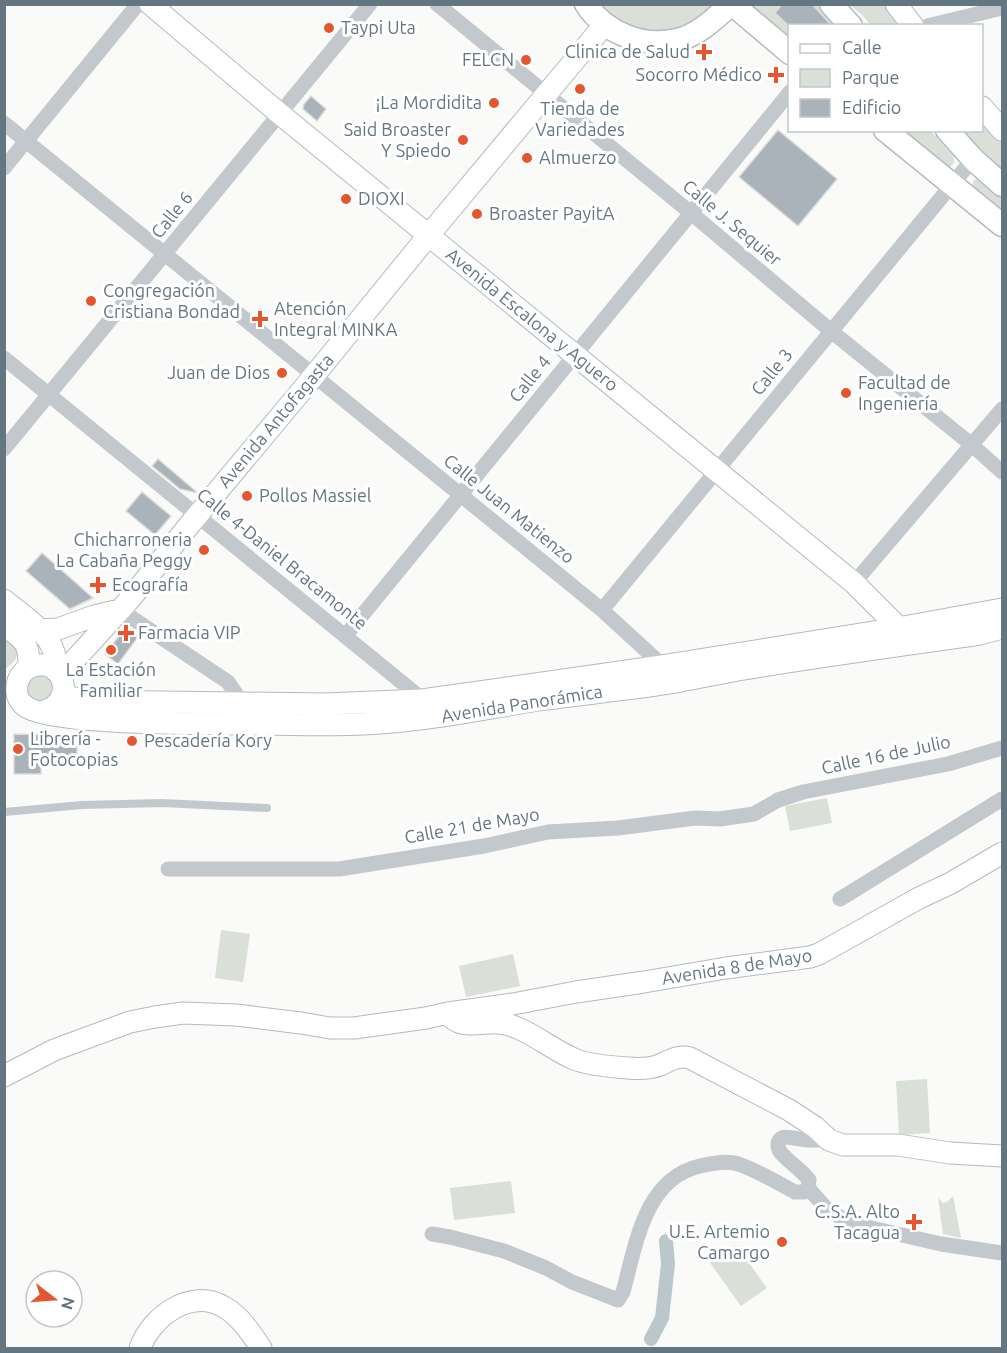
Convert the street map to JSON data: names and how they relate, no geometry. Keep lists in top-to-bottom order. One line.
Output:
{"streets":{"street":["Calle 6","Calle J. Sequier","Avenida Escalona y Aguero","Calle 3","Calle 4","Avenida Antofagasta","Calle Juan Matienzo","Calle 4-Daniel Bracamonte","Avenida Panorámica","Calle 16 de Julio","Calle 21 de Mayo","Avenida 8 de Mayo"]},"crossings":[["Calle 6","Avenida Escalona y Aguero"],["Calle 6","Calle Juan Matienzo"],["Calle 6","Calle 4-Daniel Bracamonte"],["Calle J. Sequier","Calle 3"],["Calle J. Sequier","Calle 4"],["Calle J. Sequier","Avenida Antofagasta"],["Avenida Escalona y Aguero","Calle 3"],["Avenida Escalona y Aguero","Calle 4"],["Avenida Escalona y Aguero","Avenida Antofagasta"],["Avenida Escalona y Aguero","Avenida Panorámica"],["Calle 3","Calle Juan Matienzo"],["Calle 4","Calle Juan Matienzo"],["Calle 4","Calle 4-Daniel Bracamonte"],["Avenida Antofagasta","Calle Juan Matienzo"],["Avenida Antofagasta","Calle 4-Daniel Bracamonte"],["Avenida Antofagasta","Avenida Panorámica"],["Calle Juan Matienzo","Avenida Panorámica"],["Calle 4-Daniel Bracamonte","Avenida Panorámica"],["Calle 16 de Julio","Calle 21 de Mayo"]],"places":{"other":["Taypi Uta","FELCN","Tienda de Variedades","¡La Mordidita","Said Broaster Y Spiedo","Almuerzo","DIOXI","Broaster PayitA","Congregación Cristiana Bondad","Juan de Dios","Facultad de Ingeniería","Pollos Massiel","Chicharroneria La Cabaña Peggy","La Estación Familiar","Pescadería Kory","Librería - Fotocopias","U.E. Artemio Camargo"],"health":["Clinica de Salud","Socorro Médico","Atención Integral MINKA","Ecografía","Farmacia VIP","C.S.A. Alto Tacagua"]},"legend":["Calle","Parque","Edificio"],"north":"right"}
